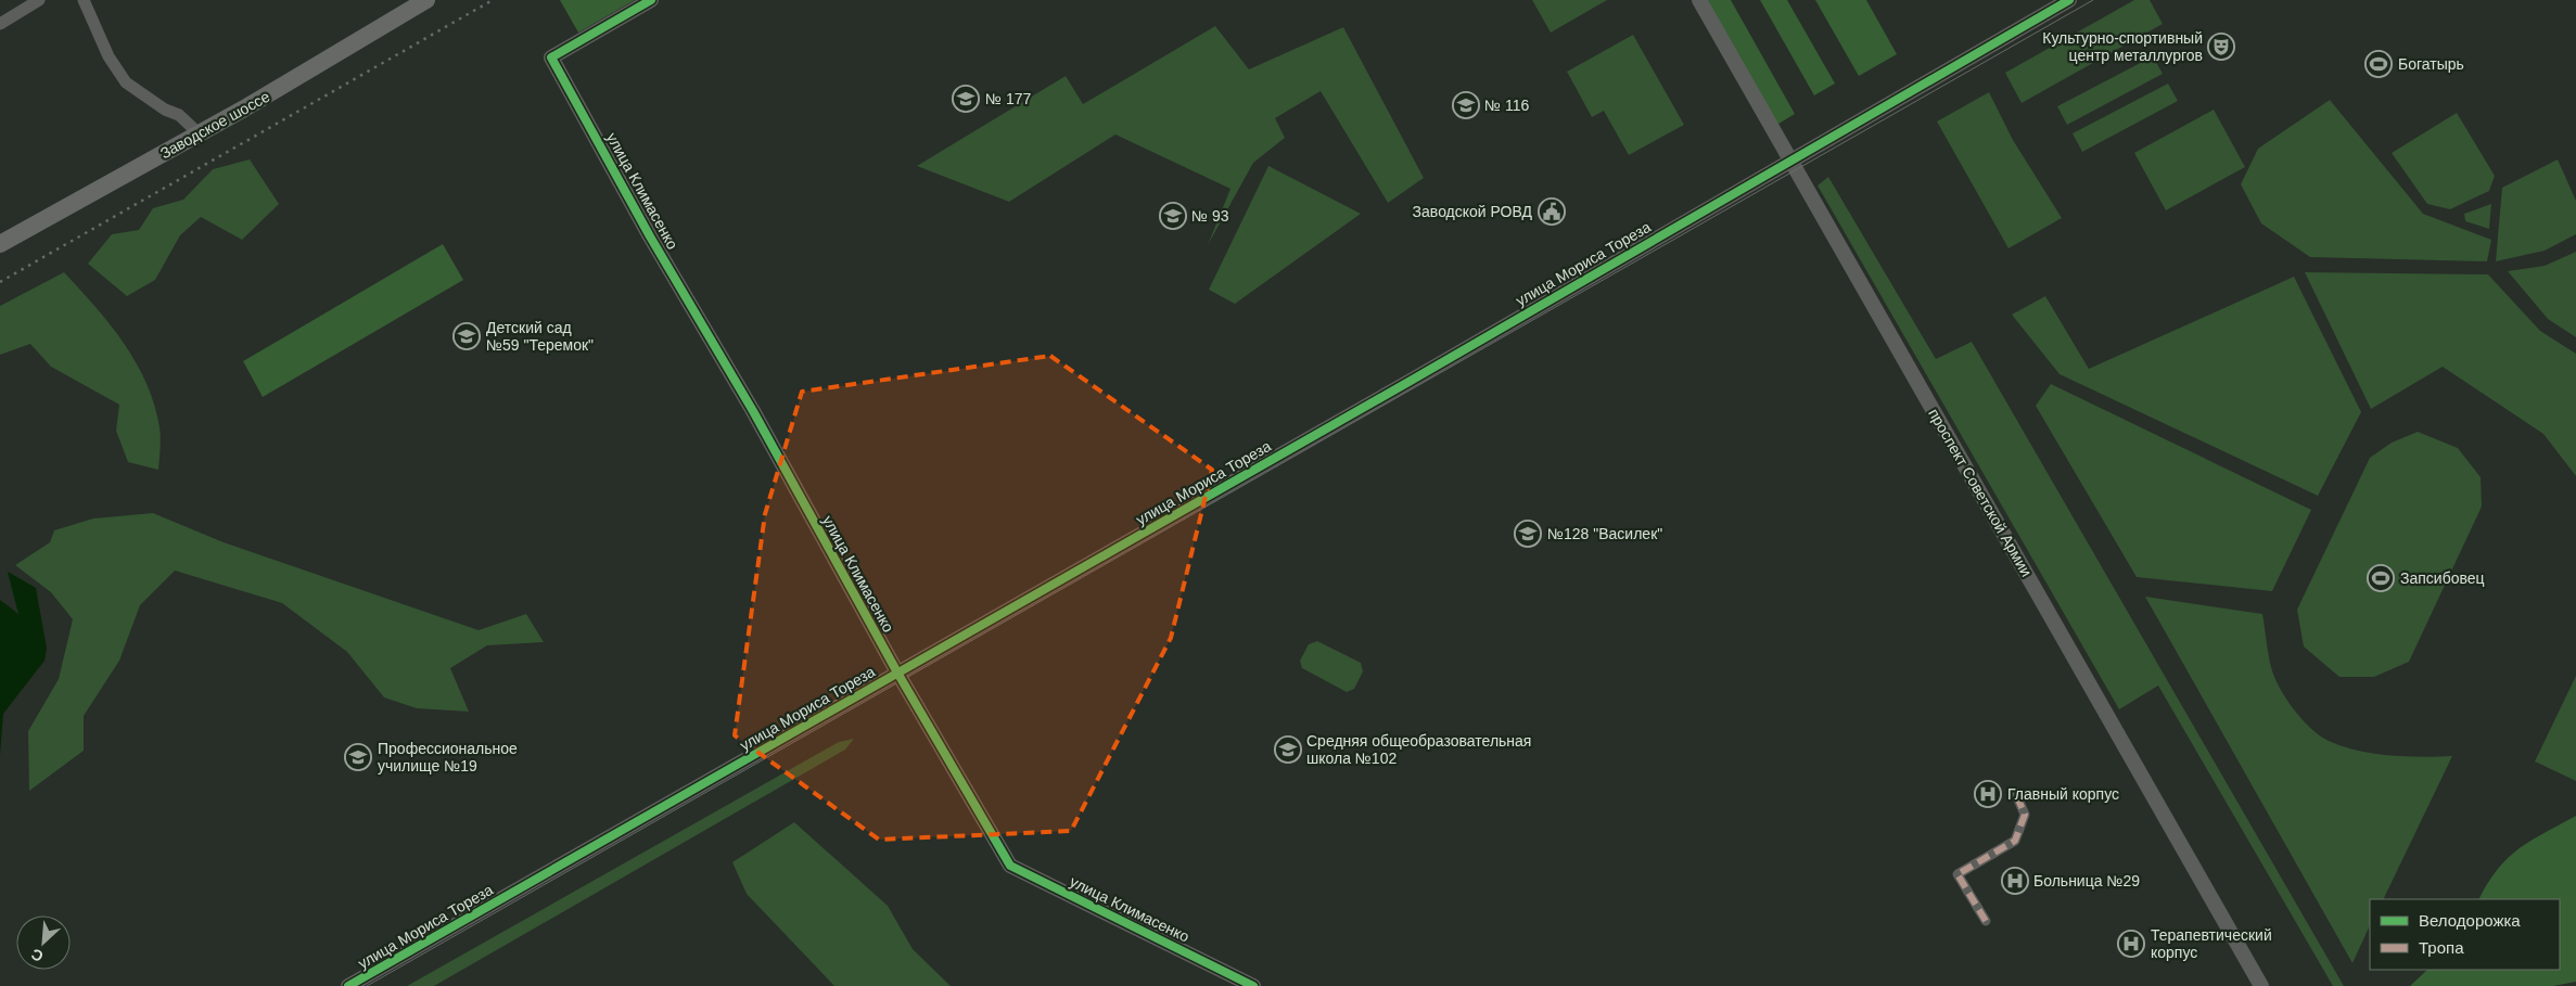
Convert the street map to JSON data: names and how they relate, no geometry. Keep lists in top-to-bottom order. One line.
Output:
{"streets":{"main road":["Заводское шоссе"],"street":["улица Климасенко","улица Мориса Тореза","проспект Советской Армии"]},"crossings":[["улица Климасенко","улица Мориса Тореза"],["улица Мориса Тореза","проспект Советской Армии"]],"places":{"theatre":["Культурно-спортивный центр металлургов"],"sports":["Богатырь","Запсибовец"],"school or university":["№ 177","№ 116","№ 93","Детский сад №59 \"Теремок\"","№128 \"Василек\"","Средняя общеобразовательная школа №102","Профессиональное училище №19"],"public building":["Заводской РОВД"],"hospital":["Главный корпус","Больница №29","Терапевтический корпус"]},"legend":["Велодорожка","Тропа"],"north":"bottom left"}
